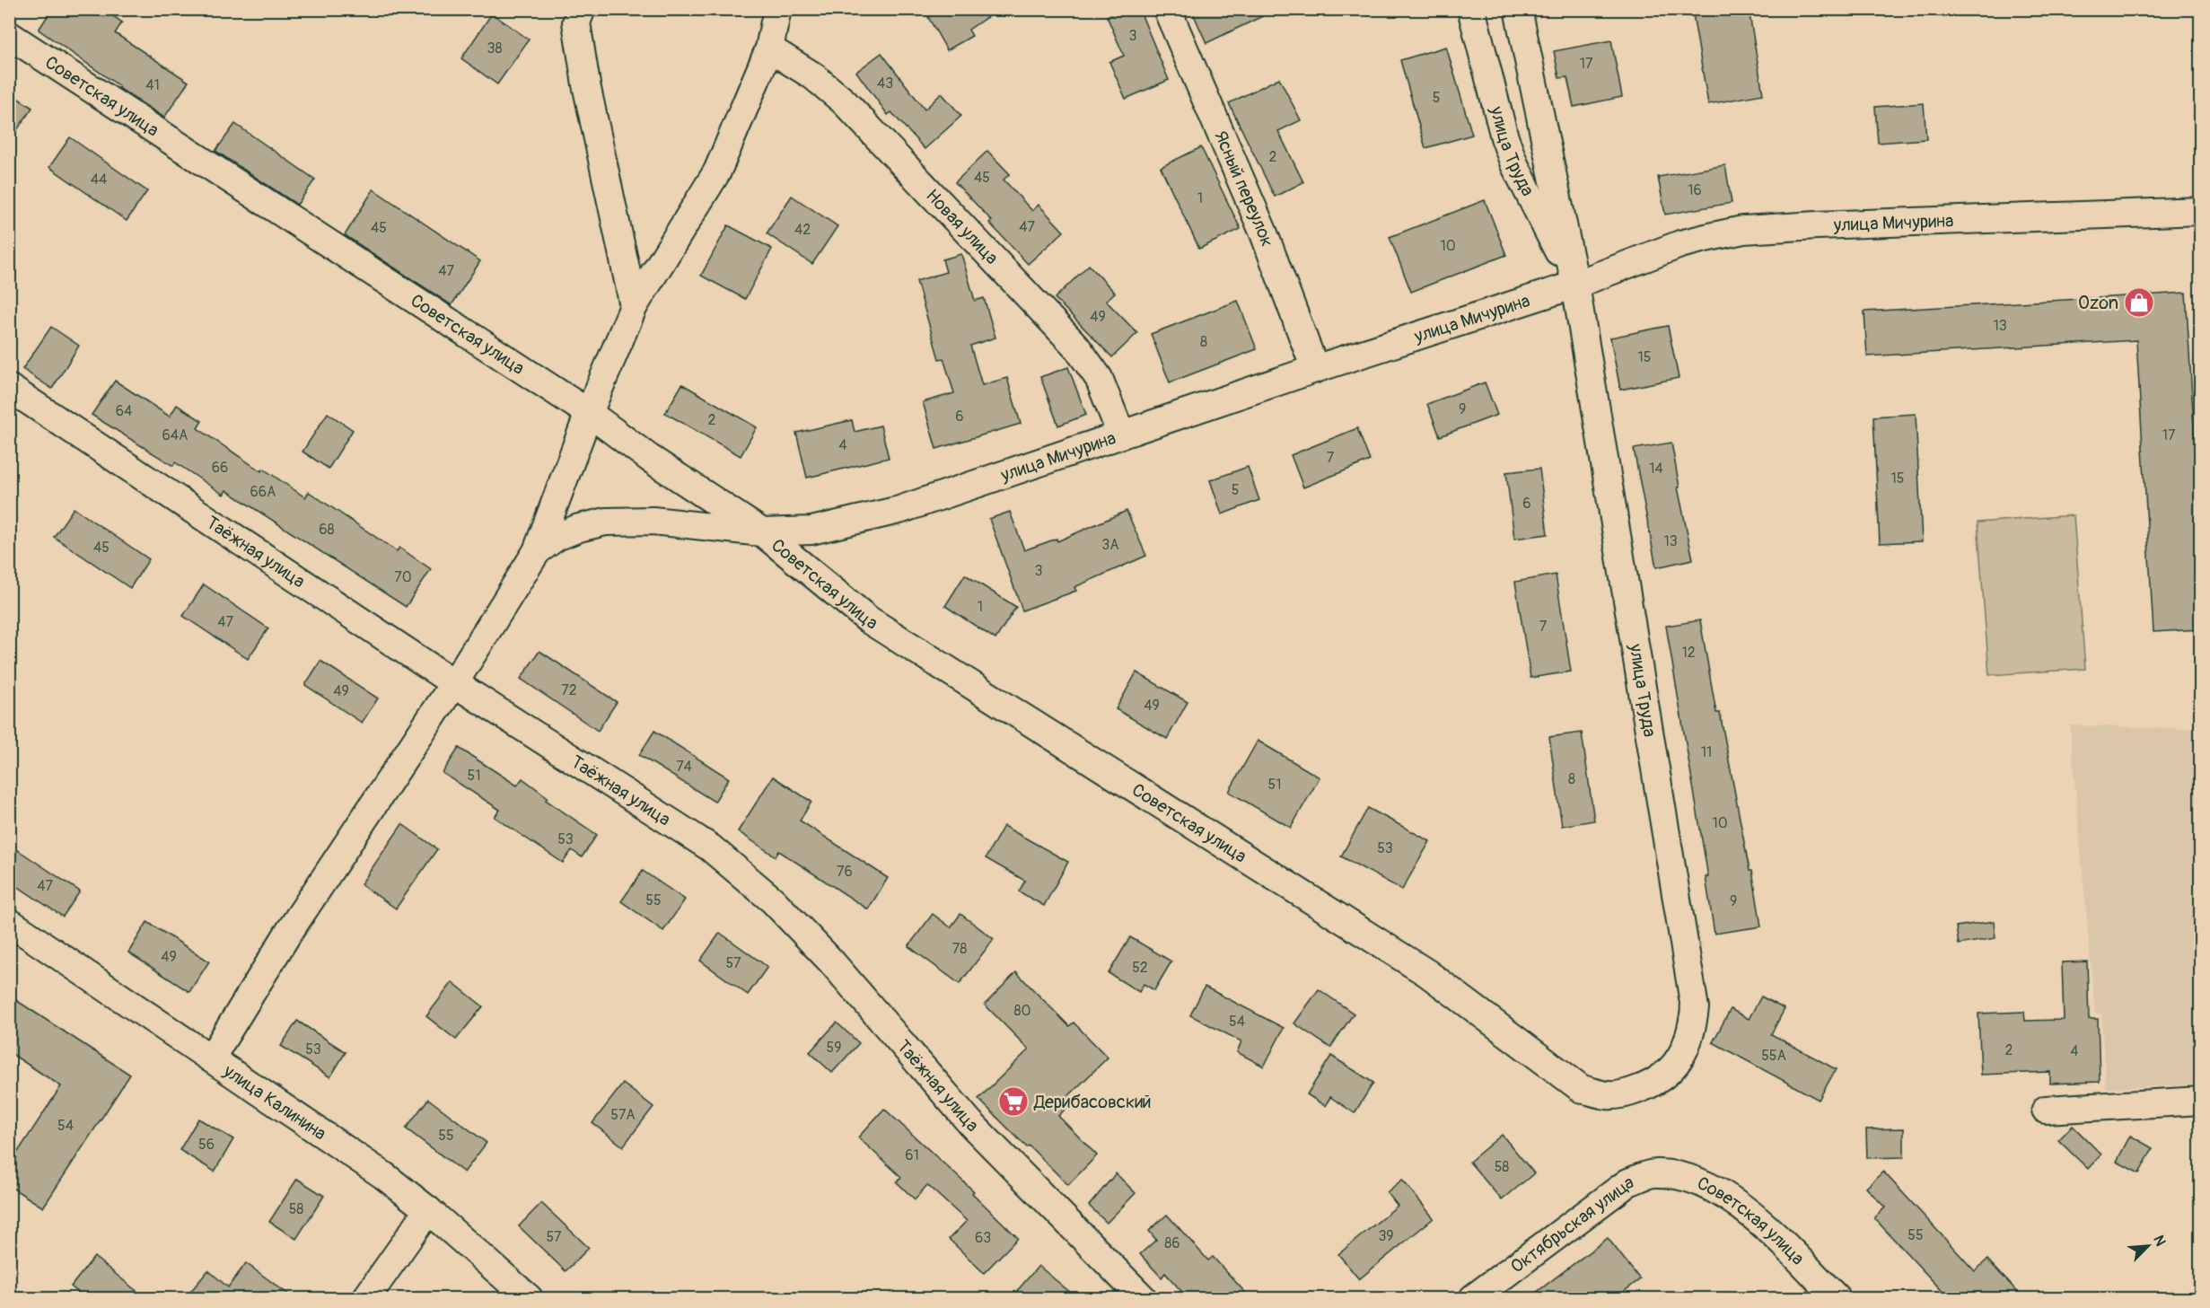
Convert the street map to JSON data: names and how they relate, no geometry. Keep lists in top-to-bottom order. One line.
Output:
{"streets":{"street":["Советская улица","улица Труда","Ясный переулок","улица Мичурина","Новая улица","Таёжная улица","улица Калинина","Октябрьская улица"]},"crossings":[["Советская улица","улица Труда"],["Советская улица","улица Мичурина"],["Советская улица","Октябрьская улица"],["улица Труда","улица Мичурина"],["Ясный переулок","улица Мичурина"],["улица Мичурина","Новая улица"]],"places":{"shop":["Ozon"],"supermarket":["Дерибасовский"]},"house_numbers":["3","38","17","43","41","5","2","45","44","16","1","47","45","42","10","47","49","13","8","15","9","64","6","2","64А","17","4","7","66","14","15","5","66А","6","68","13","3А","45","3","70","1","47","7","12","72","49","49","11","74","51","8","51","10","53","53","76","47","55","9","78","49","57","52","80","54","59","53","2","4","55А","57А","54","55","56","61","58","58","55","39","57","63","86"],"north":"top right"}
